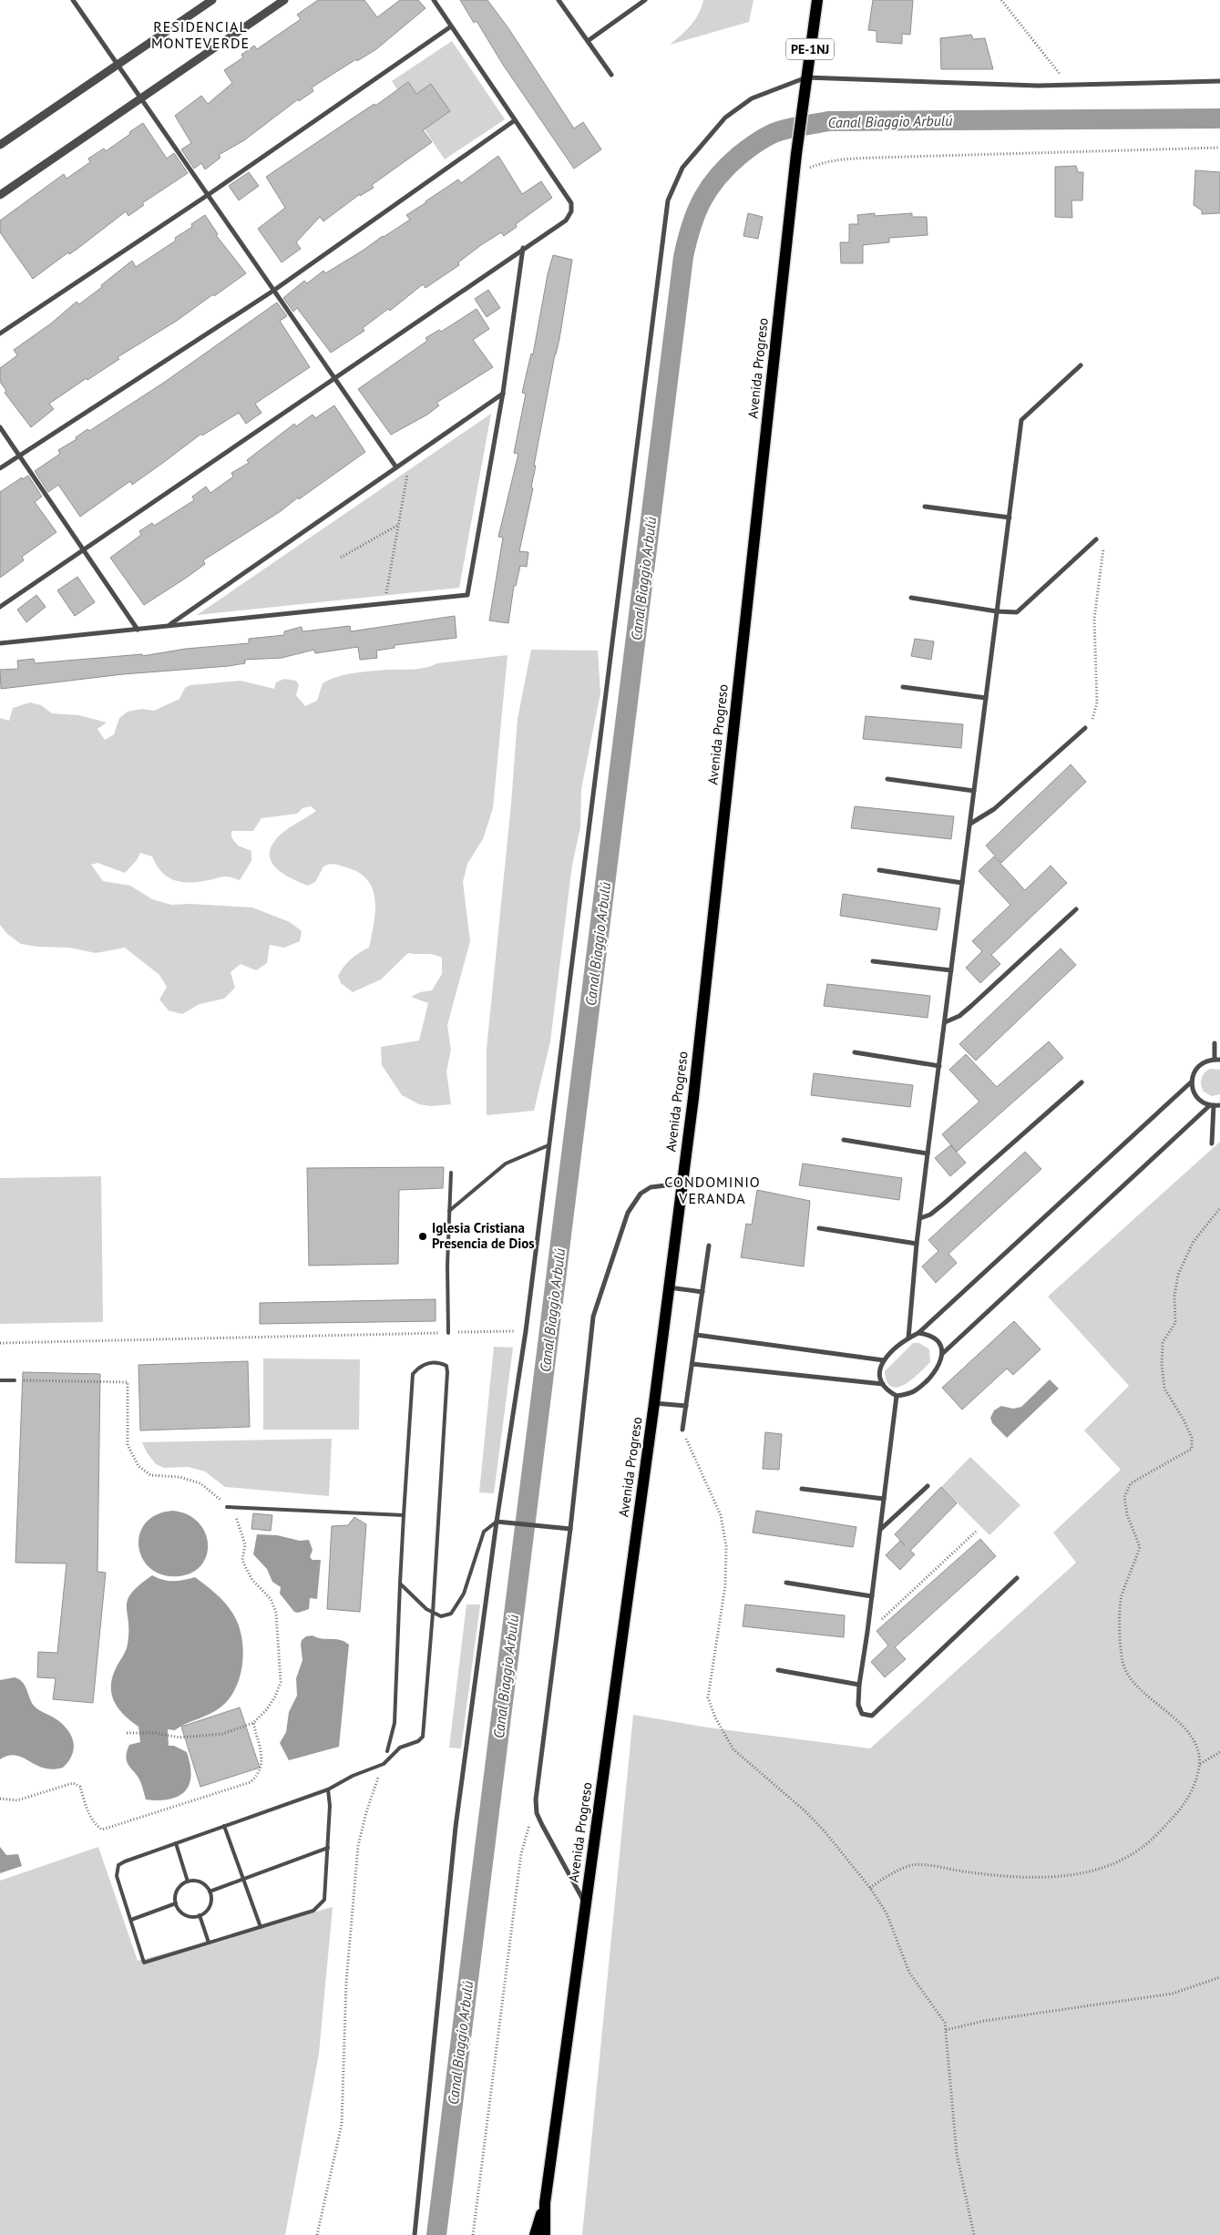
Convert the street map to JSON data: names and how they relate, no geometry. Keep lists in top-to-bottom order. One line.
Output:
{"streets":{"main road":["PE-1NJ","Avenida Progreso"]},"districts":["RESIDENCIAL MONTEVERDE","CONDOMINIO VERANDA"],"water":["Canal Biaggio Arbulú"],"places":["Iglesia Cristiana Presencia de Dios"]}
